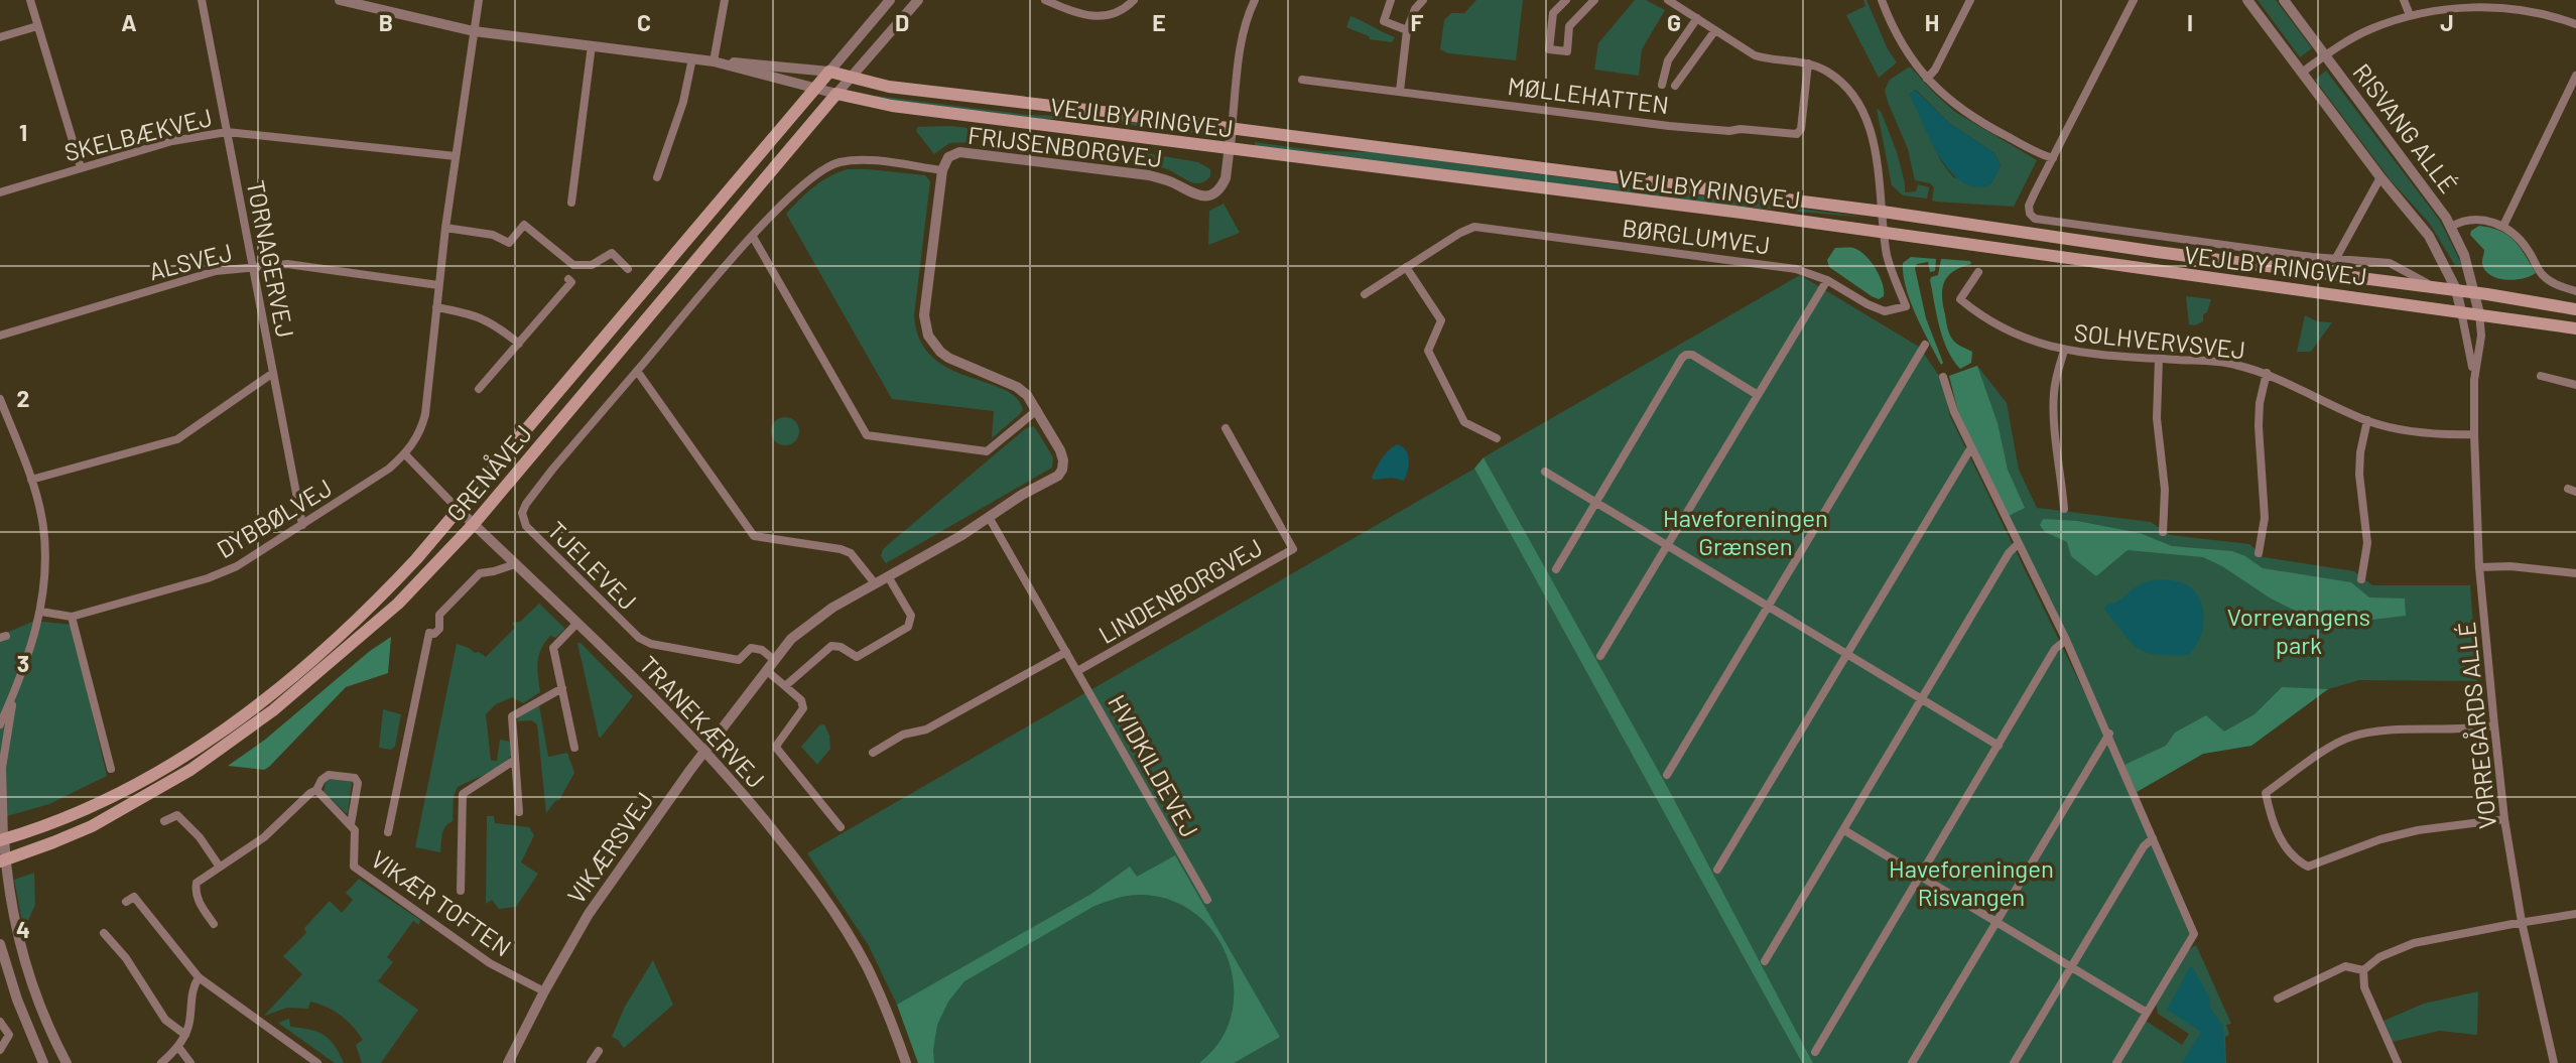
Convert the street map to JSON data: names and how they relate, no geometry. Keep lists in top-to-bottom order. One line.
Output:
{"streets":{"main road":["VEJLBY RINGVEJ","GRENÅVEJ"],"street":["MØLLEHATTEN","RISVANG ALLÉ","SKELBÆKVEJ","FRIJSENBORGVEJ","BØRGLUMVEJ","TORNAGERVEJ","ALSVEJ","SOLHVERVSVEJ","DYBBØLVEJ","TJELEVEJ","LINDENBORGVEJ","TRANEKÆRVEJ","VORREGÅRDS ALLÉ","HVIDKILDEVEJ","VIKÆRSVEJ","VIKÆR TOFTEN"]},"crossings":[["VEJLBY RINGVEJ","RISVANG ALLÉ"],["VEJLBY RINGVEJ","FRIJSENBORGVEJ"],["VEJLBY RINGVEJ","BØRGLUMVEJ"],["VEJLBY RINGVEJ","GRENÅVEJ"],["VEJLBY RINGVEJ","VORREGÅRDS ALLÉ"],["RISVANG ALLÉ","VORREGÅRDS ALLÉ"],["SKELBÆKVEJ","TORNAGERVEJ"],["FRIJSENBORGVEJ","TJELEVEJ"],["FRIJSENBORGVEJ","VIKÆRSVEJ"],["TORNAGERVEJ","ALSVEJ"],["TORNAGERVEJ","DYBBØLVEJ"],["SOLHVERVSVEJ","VORREGÅRDS ALLÉ"],["GRENÅVEJ","TRANEKÆRVEJ"],["DYBBØLVEJ","TRANEKÆRVEJ"],["TJELEVEJ","VIKÆRSVEJ"],["LINDENBORGVEJ","HVIDKILDEVEJ"],["TRANEKÆRVEJ","VIKÆRSVEJ"],["HVIDKILDEVEJ","VIKÆRSVEJ"],["VIKÆRSVEJ","VIKÆR TOFTEN"]],"parks":["Haveforeningen Grænsen","Vorrevangens park","Haveforeningen Risvangen"],"grid":{"columns":["A","B","C","D","E","F","G","H","I","J"],"rows":["1","2","3","4"]}}
